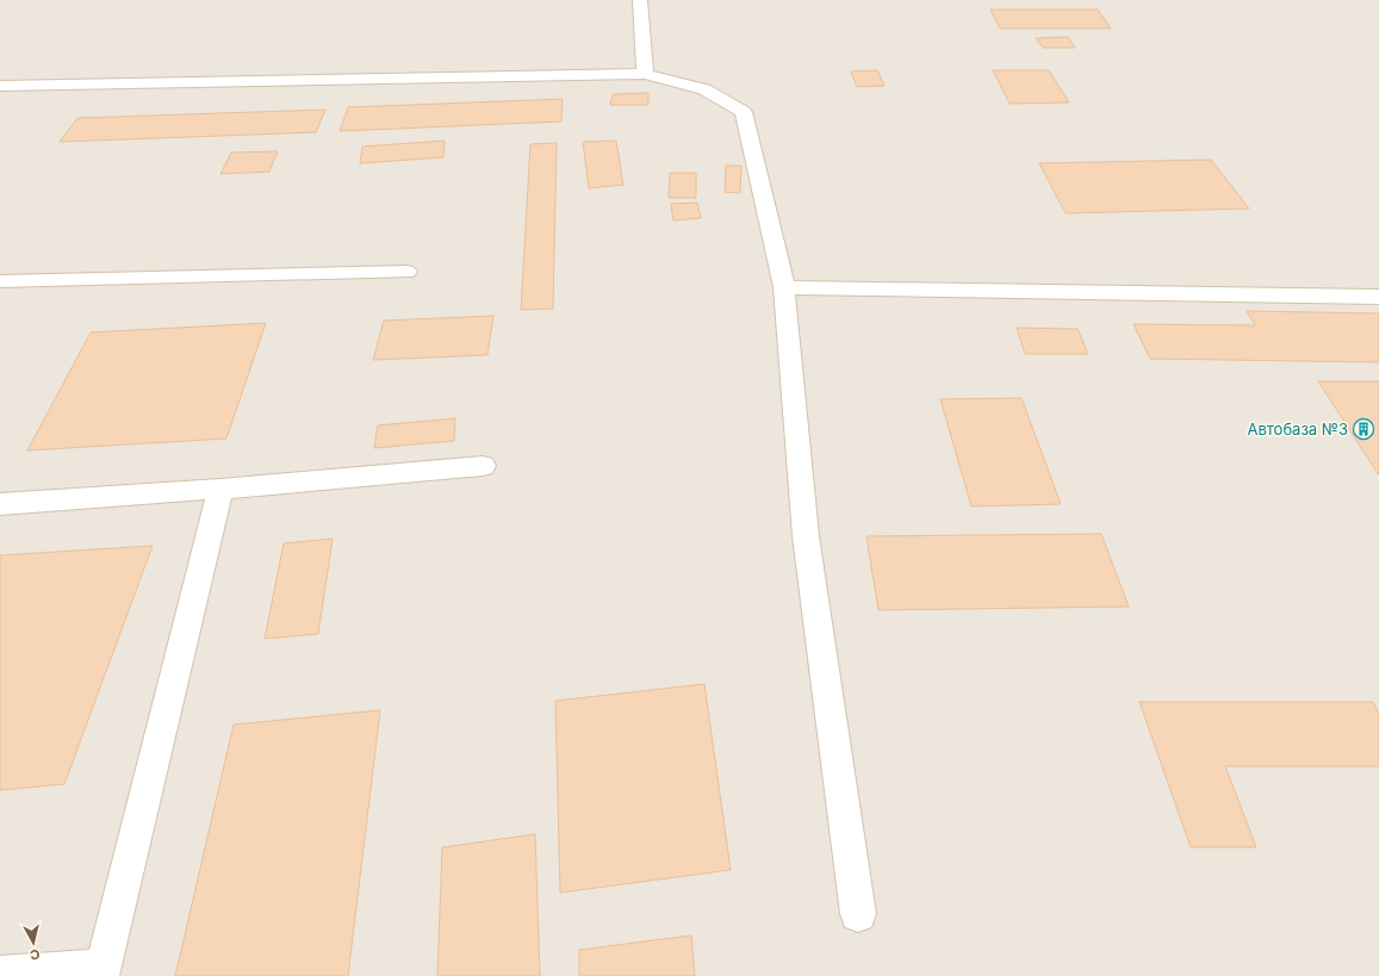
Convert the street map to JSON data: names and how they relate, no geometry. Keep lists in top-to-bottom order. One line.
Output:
{"places":{"building":["Автобаза №3"]},"north":"bottom"}
